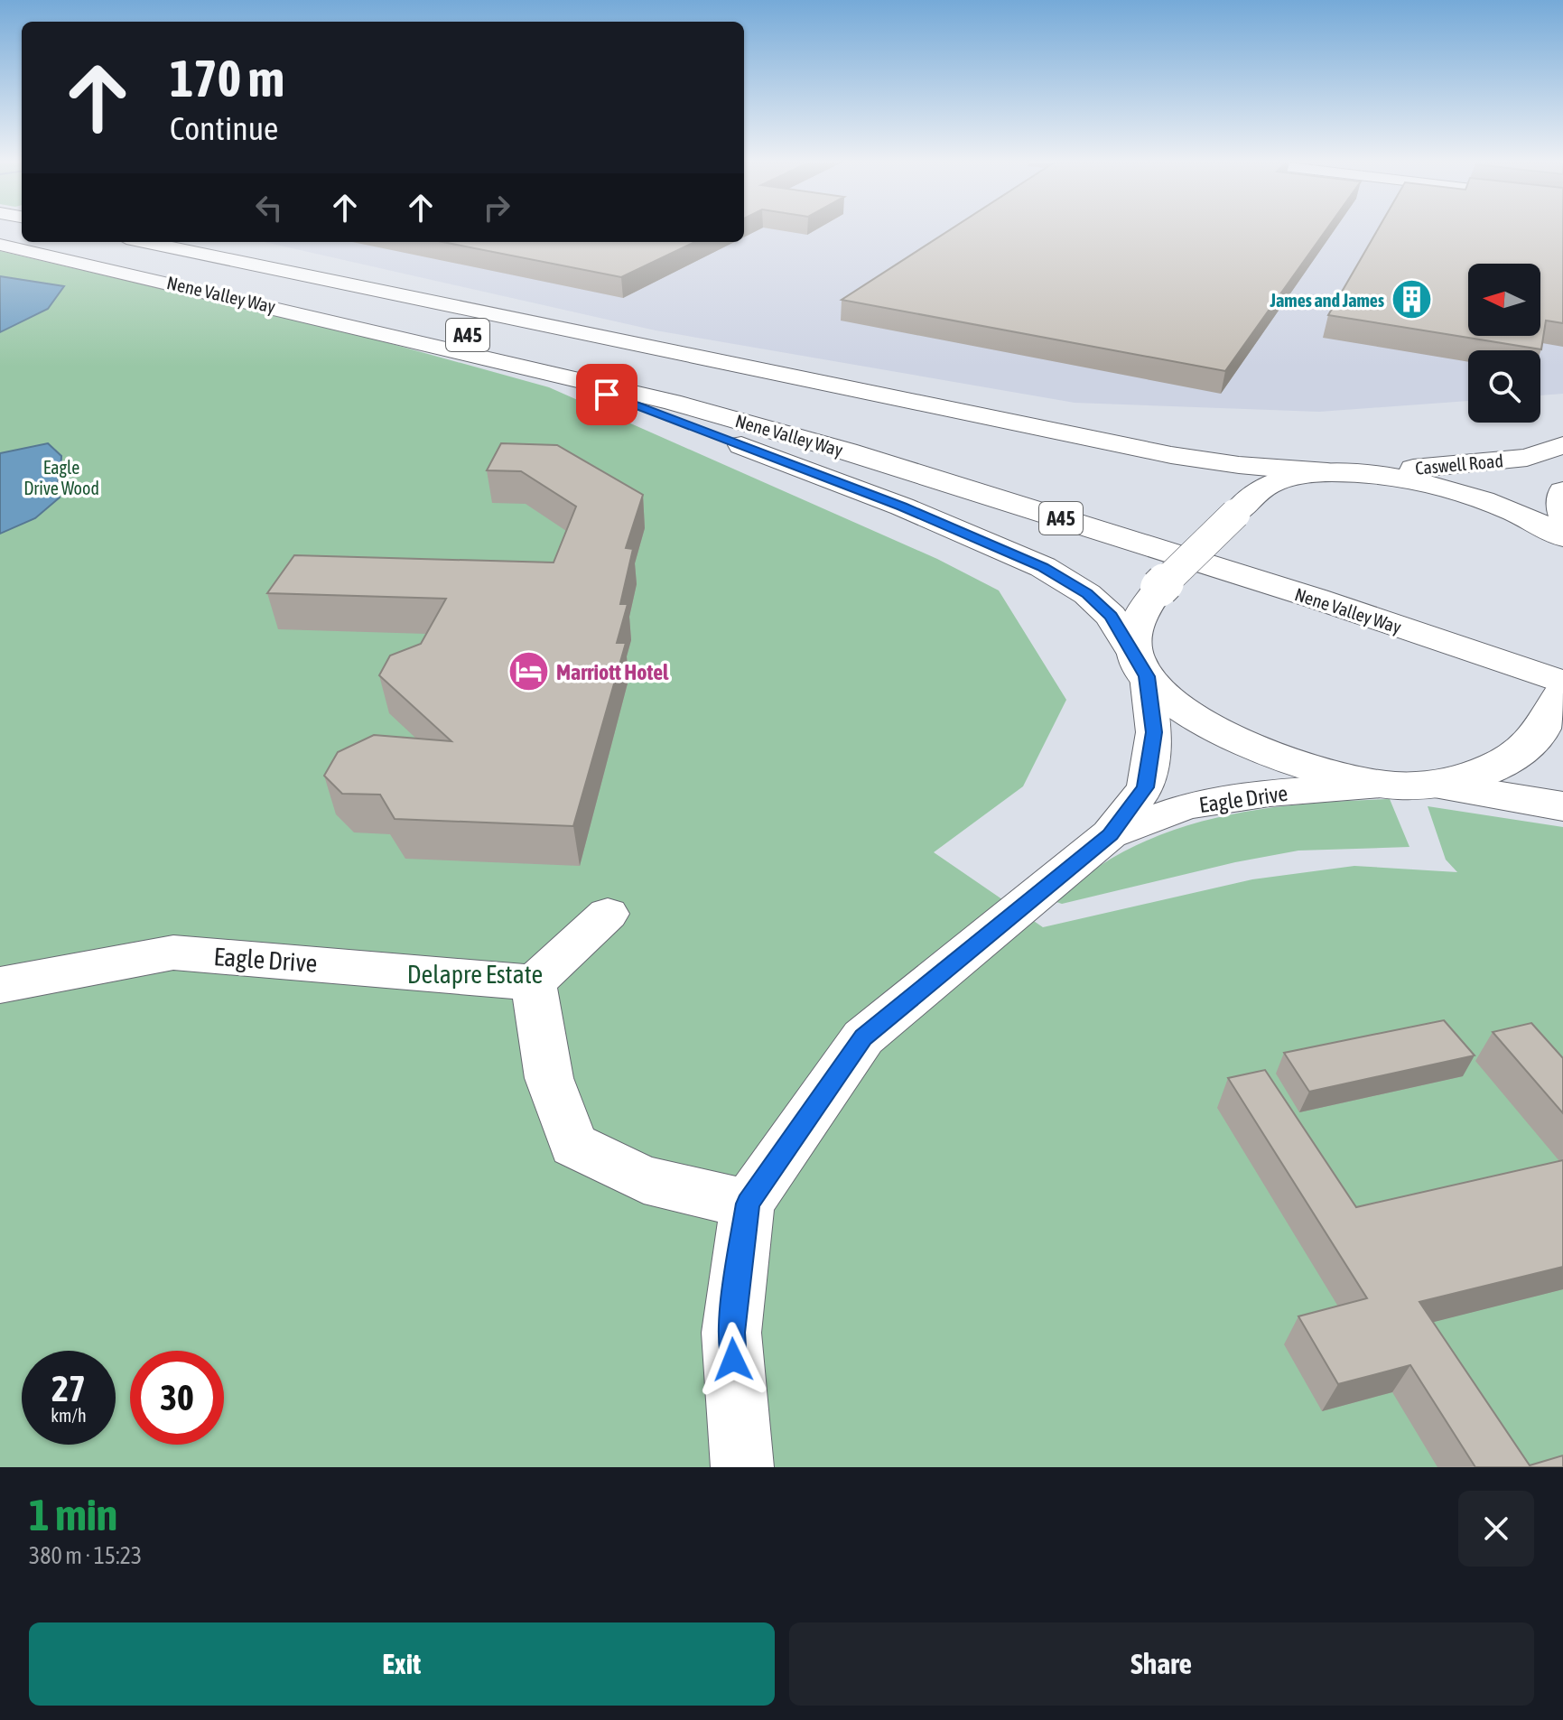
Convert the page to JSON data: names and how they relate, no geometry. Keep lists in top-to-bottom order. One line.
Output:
{"streets":{"main road":["Nene Valley Way","A45","Caswell Road"],"street":["Eagle Drive"]},"parks":["Eagle Drive Wood","Delapre Estate"],"places":{"building":["James and James"],"hotel":["Marriott Hotel"]},"north":"left","page":{"turn":["170 m","Continue"],"speed":"27 km/h","limit":"30","heading":["1 min","380 m · 15:23"],"buttons":["Exit","Share"]}}
